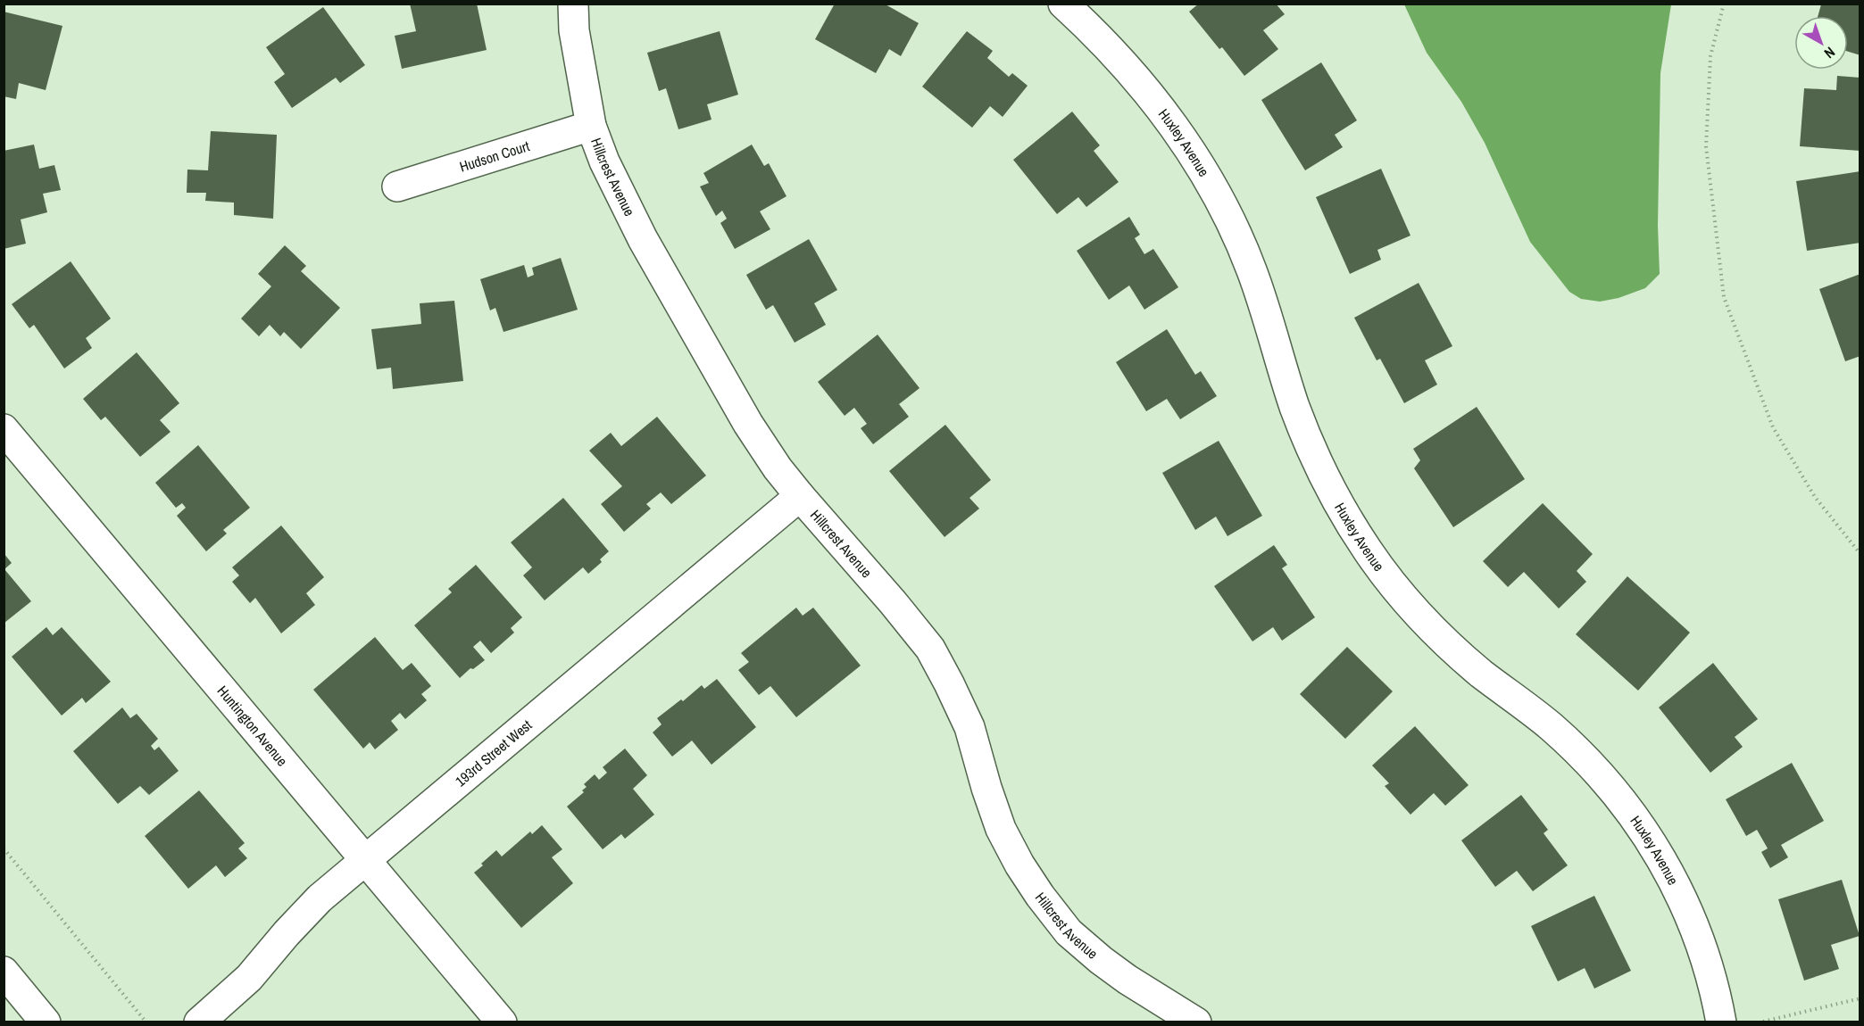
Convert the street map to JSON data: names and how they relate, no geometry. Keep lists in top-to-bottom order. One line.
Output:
{"streets":{"street":["Huxley Avenue","Hudson Court","Hillcrest Avenue","Huntington Avenue","193rd Street West"]},"crossings":[["Hudson Court","Hillcrest Avenue"],["Hillcrest Avenue","193rd Street West"],["Huntington Avenue","193rd Street West"]],"north":"bottom right"}
